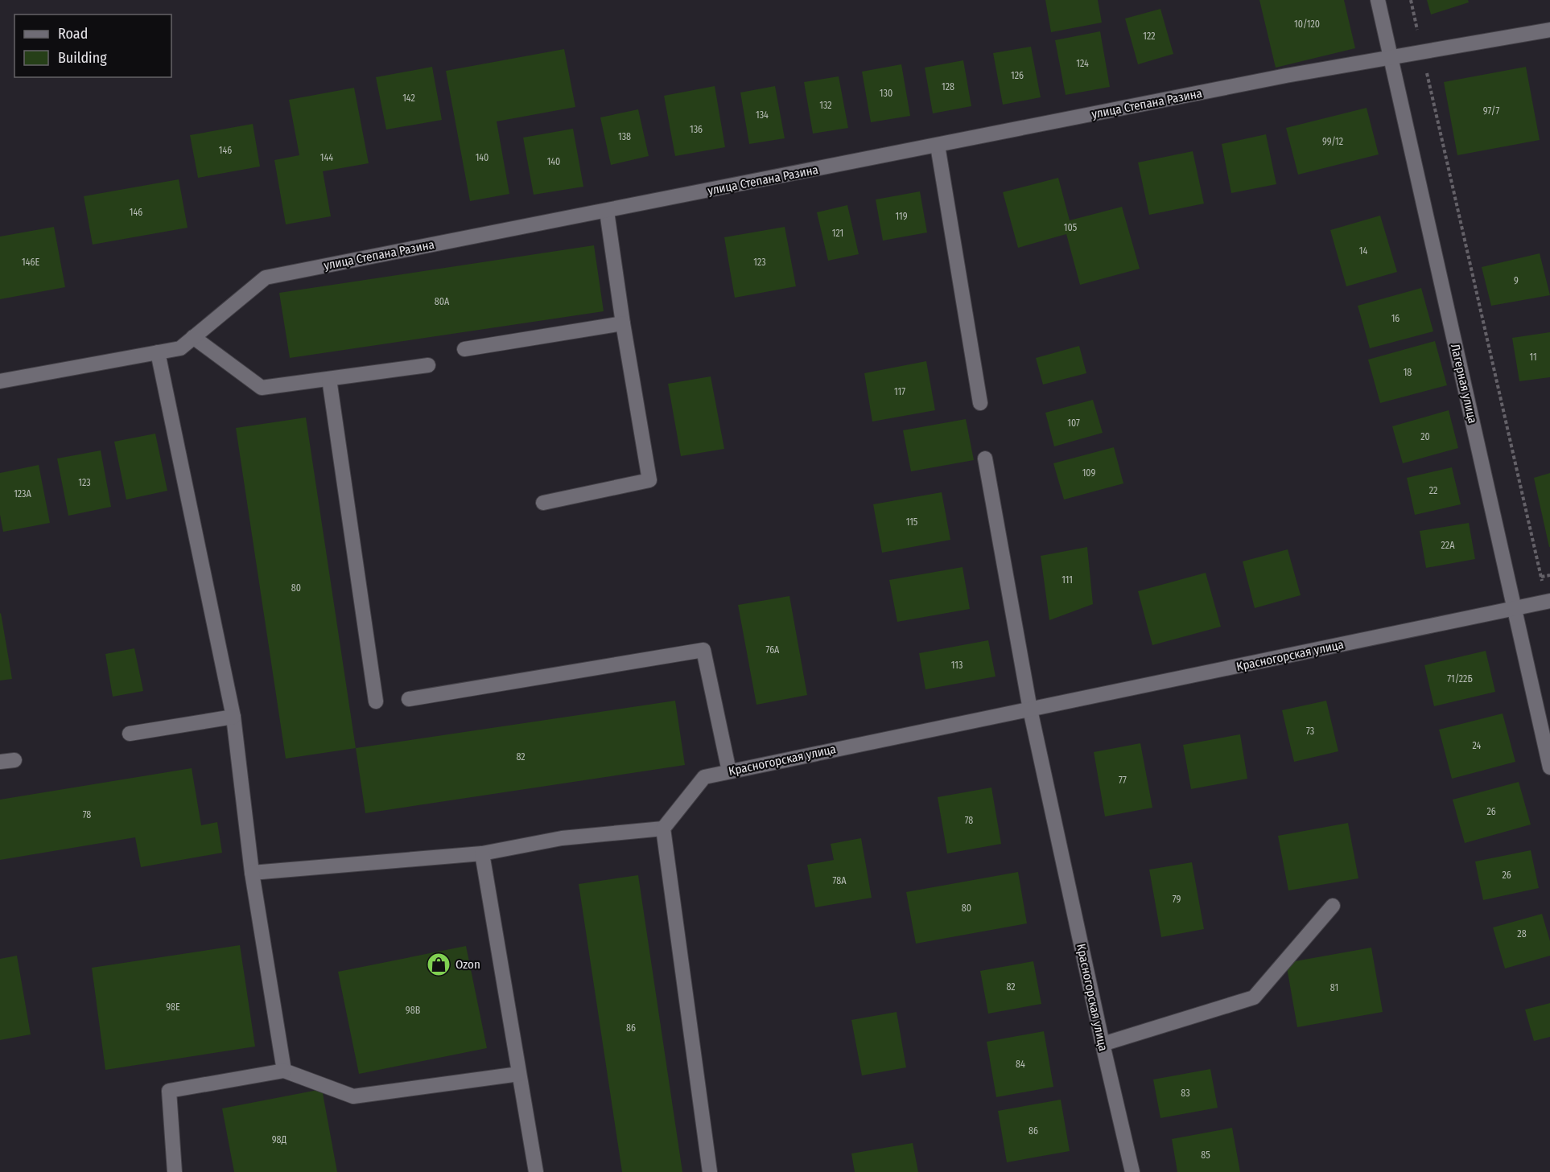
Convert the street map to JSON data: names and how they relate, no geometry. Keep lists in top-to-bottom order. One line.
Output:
{"streets":{"street":["улица Степана Разина","Лагерная улица","Красногорская улица"]},"crossings":[["улица Степана Разина","Лагерная улица"],["Лагерная улица","Красногорская улица"]],"places":{"shop":["Ozon"]},"house_numbers":["10/120","122","124","126","128","130","142","132","97/7","134","136","138","99/12","146","144","140","140","146","119","105","121","14","146Е","123","9","80А","16","11","18","117","107","20","109","123","22","123А","115","22А","111","80","76А","113","71/22Б","73","24","82","77","26","78","78","26","78А","79","80","28","82","81","98Е","98В","86","84","83","86","98Д","85"],"legend":["Road","Building"]}
